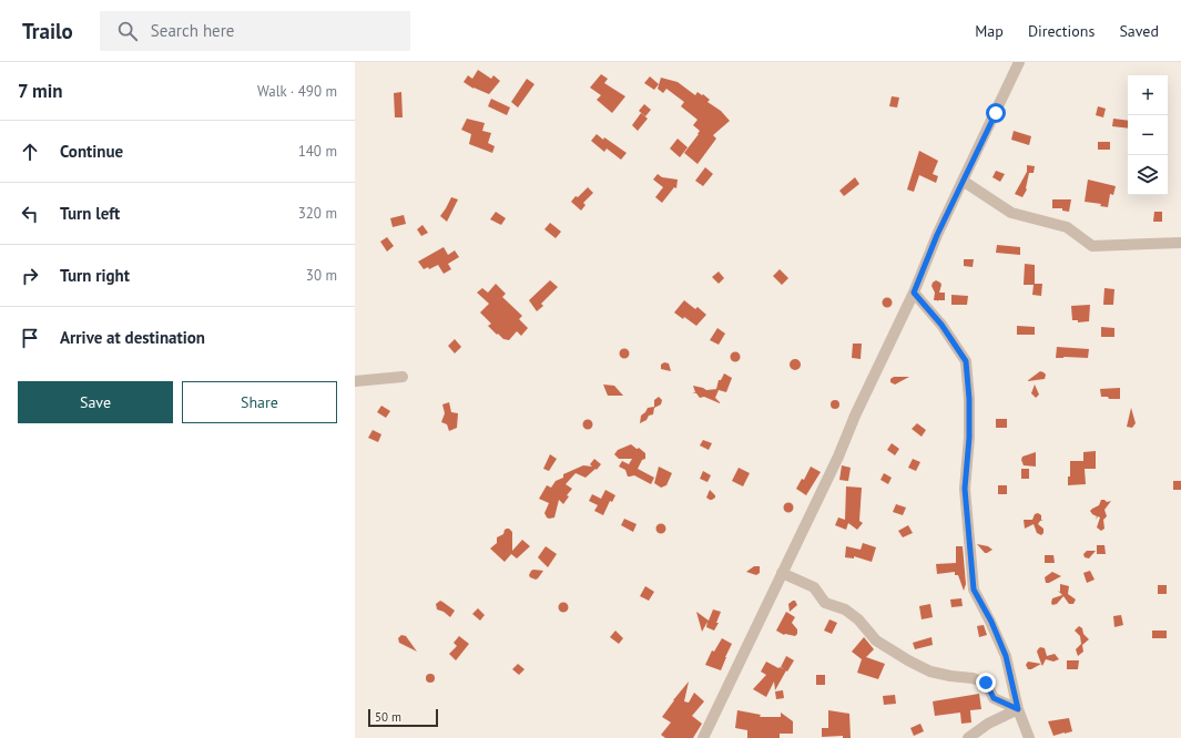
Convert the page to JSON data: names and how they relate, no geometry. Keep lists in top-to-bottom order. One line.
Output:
{"scale_bar":"50 m","page":{"header":"Trailo","search":"Search here","nav":["Map","Directions","Saved"],"heading":["7 min","Walk · 490 m"],"map_buttons":["+","−"],"list":[["Continue","140 m"],["Turn left","320 m"],["Turn right","30 m"],"Arrive at destination"],"buttons":["Save","Share"],"scale":"50 m"}}
